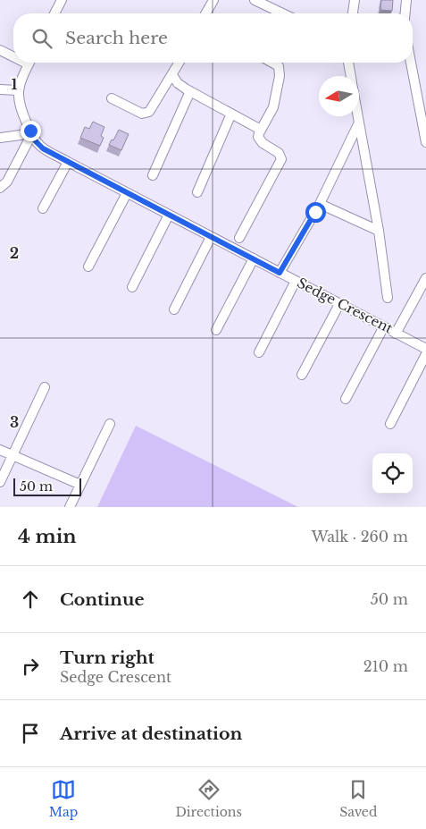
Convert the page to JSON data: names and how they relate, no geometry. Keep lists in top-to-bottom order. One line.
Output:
{"streets":{"street":["Sedge Crescent"]},"scale_bar":"50 m","north":"left","page":{"search":"Search here","scale":"50 m","heading":["4 min","Walk · 260 m"],"list":[["Continue","50 m"],["Turn right","Sedge Crescent","210 m"],"Arrive at destination"],"nav":["Map","Directions","Saved"]},"grid":{"rows":["1","2","3"]}}
